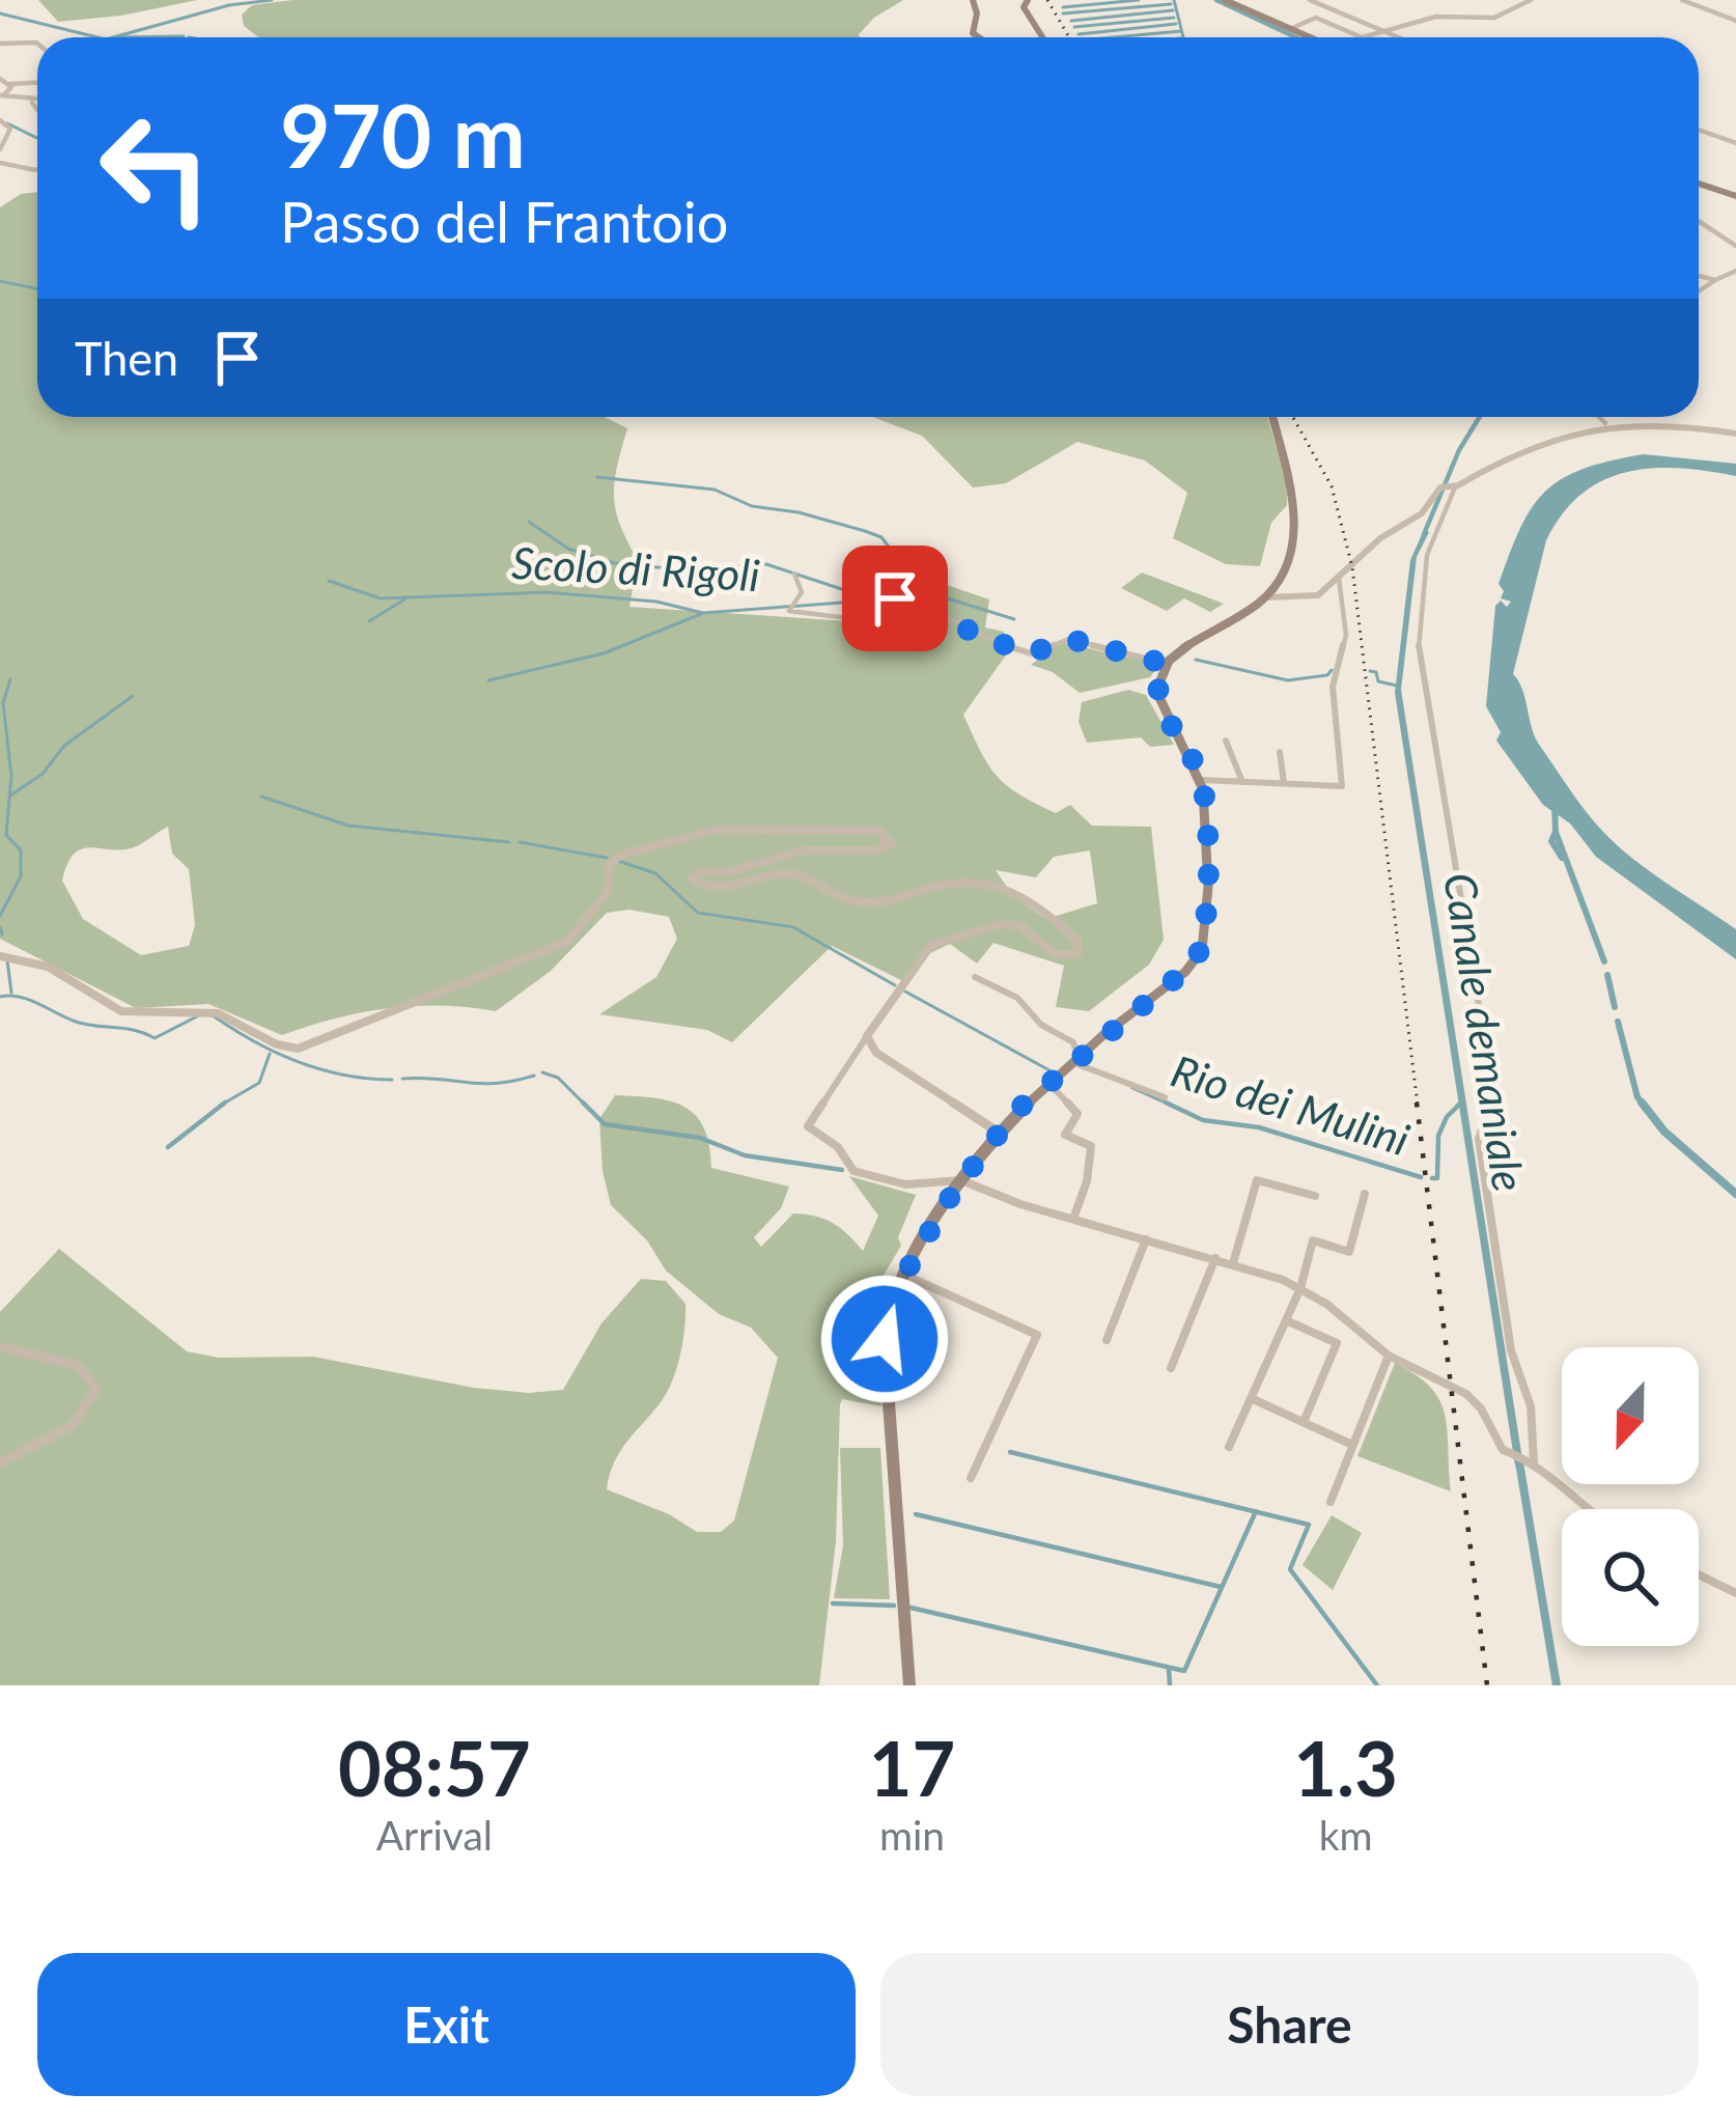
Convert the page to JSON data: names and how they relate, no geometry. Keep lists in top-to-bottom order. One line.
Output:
{"water":["Scolo di Rigoli","Canale demaniale","Rio dei Mulini"],"north":"bottom","page":{"turn":["970 m","Passo del Frantoio"],"then":"Then","eta":["08:57","Arrival","17","min","1.3","km"],"buttons":["Exit","Share"]}}
